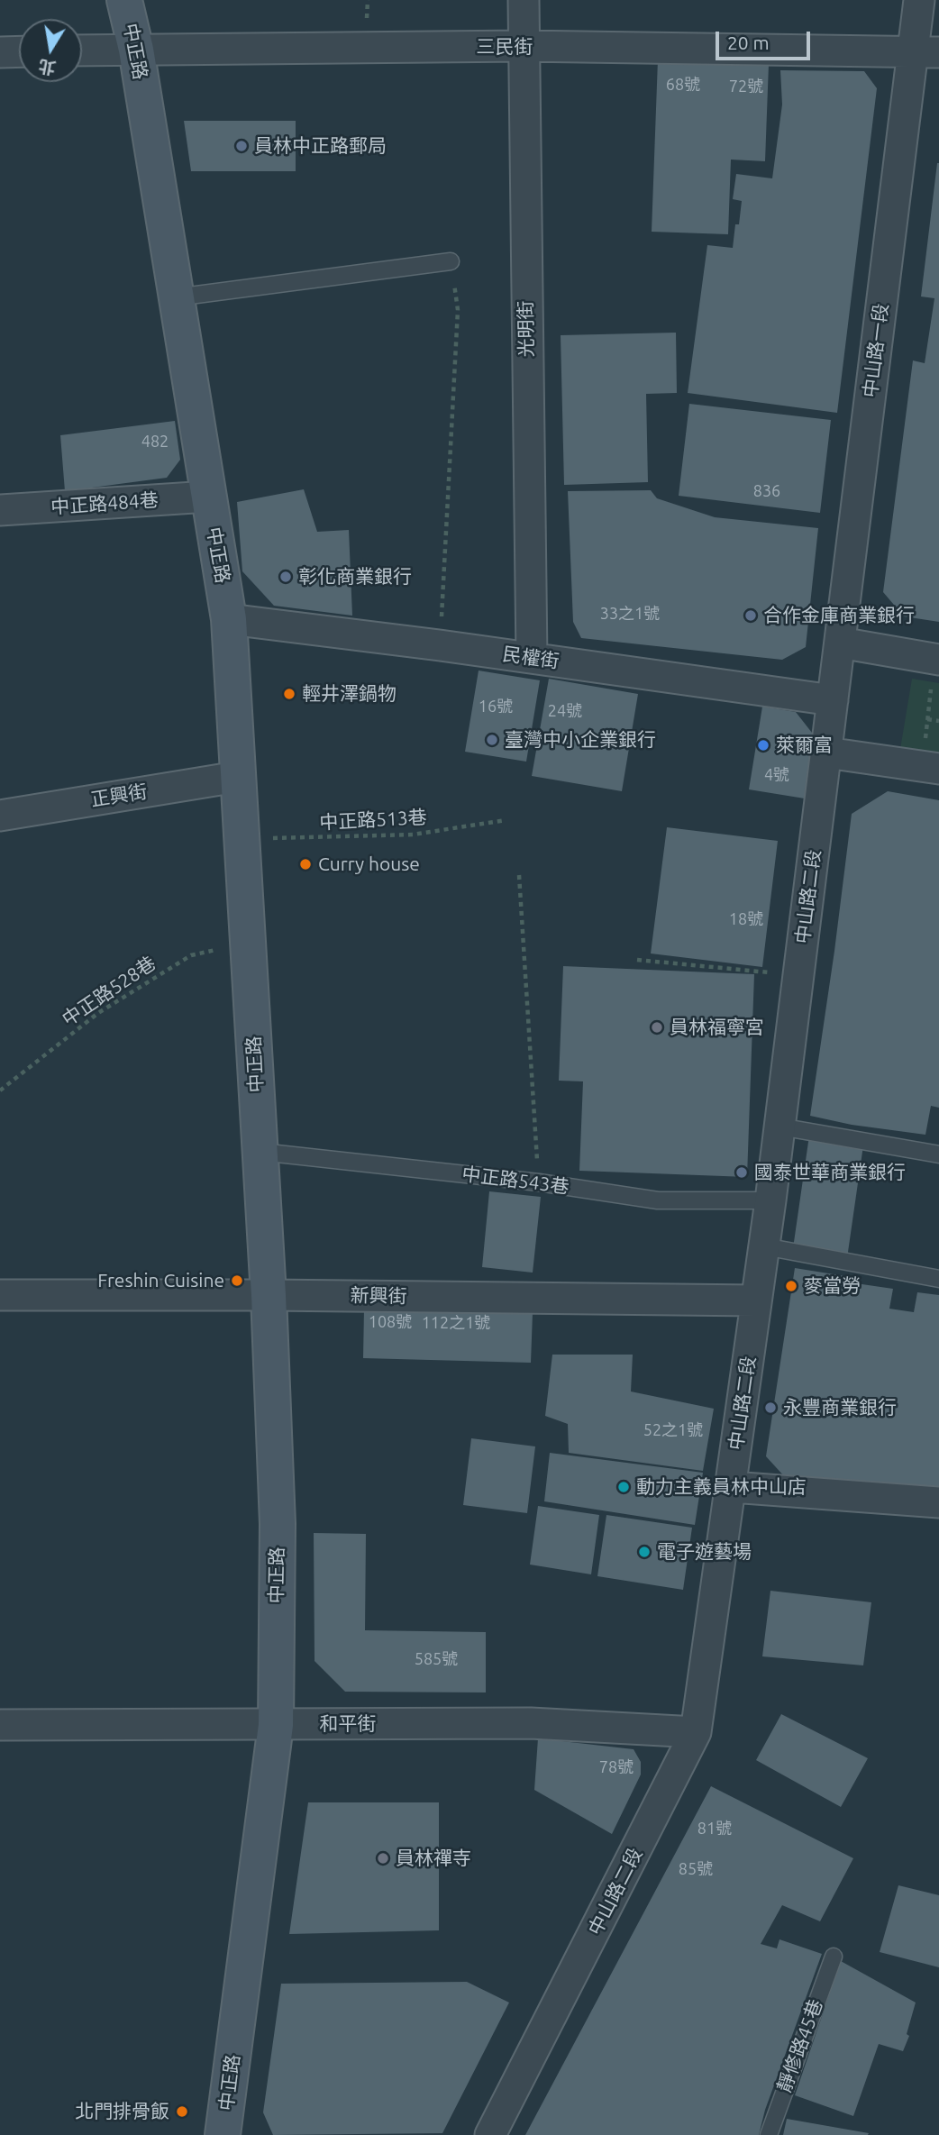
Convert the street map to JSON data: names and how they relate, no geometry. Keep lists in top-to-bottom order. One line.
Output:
{"streets":{"street":["三民街","中正路","光明街","中山路一段","中正路484巷","民權街","正興街","中山路二段","新興街","和平街"],"lane":["中正路543巷","靜修路45巷"],"path":["中正路513巷","中正路528巷"]},"crossings":[["三民街","中正路"],["三民街","光明街"],["三民街","中山路一段"],["中正路","中正路484巷"],["中正路","民權街"],["中正路","正興街"],["中正路","中正路513巷"],["中正路","中正路528巷"],["中正路","中正路543巷"],["中正路","新興街"],["中正路","和平街"],["光明街","民權街"],["中山路一段","民權街"],["中山路一段","中山路二段"],["民權街","中山路二段"],["中山路二段","中正路543巷"],["中山路二段","新興街"],["中山路二段","和平街"]],"places":["員林中正路郵局","彰化商業銀行","合作金庫商業銀行","輕井澤鍋物","臺灣中小企業銀行","萊爾富","Curry house","員林福寧宮","國泰世華商業銀行","Freshin Cuisine","麥當勞","永豐商業銀行","動力主義員林中山店","電子遊藝場","員林禪寺","北門排骨飯"],"house_numbers":["68號","72號","482","836","33之1號","16號","24號","4號","18號","108號","112之1號","52之1號","585號","78號","81號","85號"],"scale_bar":"20 m","north":"bottom"}
